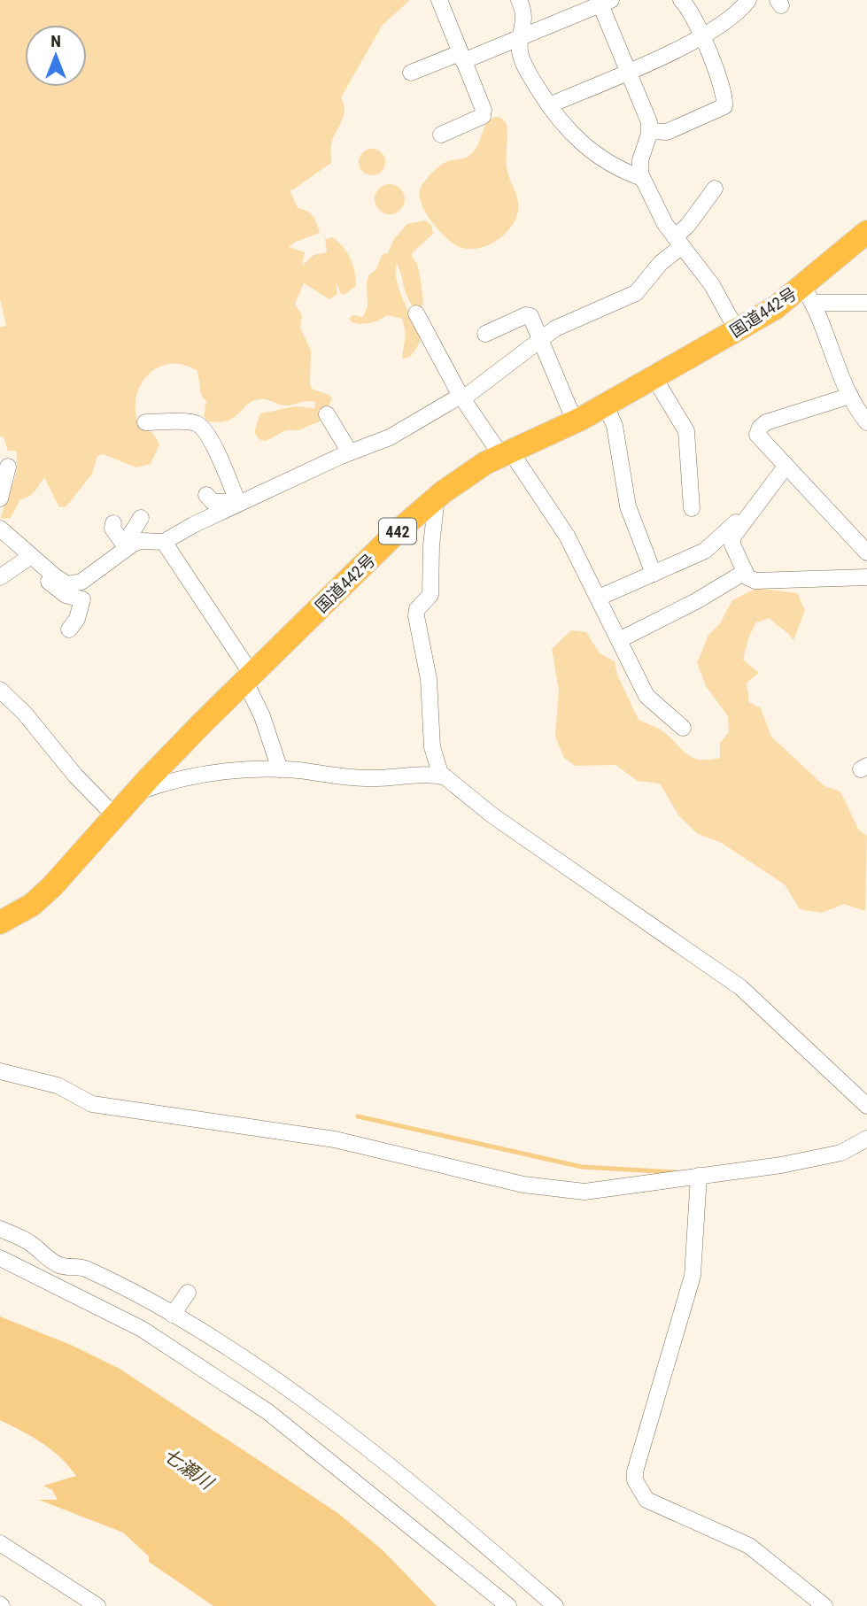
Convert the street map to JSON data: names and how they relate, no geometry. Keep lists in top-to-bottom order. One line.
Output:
{"streets":{"highway":["国道442号","442"]},"water":["七瀬川"],"north":"top"}
